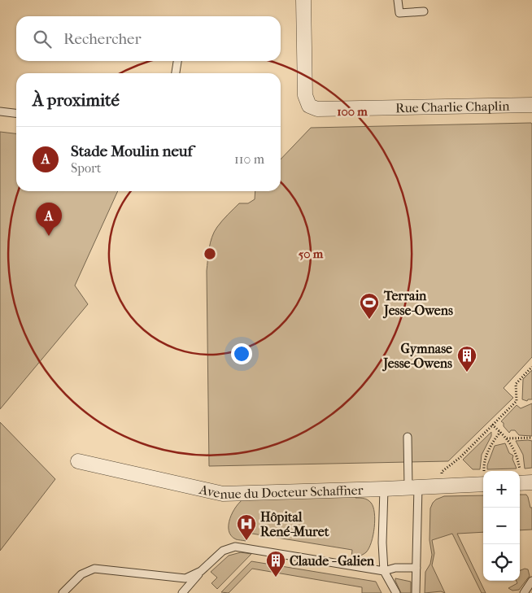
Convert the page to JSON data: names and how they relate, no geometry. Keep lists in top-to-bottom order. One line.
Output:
{"streets":{"street":["Rue Charlie Chaplin","Avenue du Docteur Schaffner"]},"places":{"sports":["Terrain Jesse-Owens"],"building":["Gymnase Jesse-Owens","Claude - Galien"],"hospital":["Hôpital René-Muret"]},"page":{"search":"Rechercher","heading":"À proximité","list":[{"mark":"A","name":"Stade Moulin neuf","note":"Sport","value":"110 m"}],"pins":"A","map_buttons":["+","−"]},"rings":["100 m","50 m"]}
